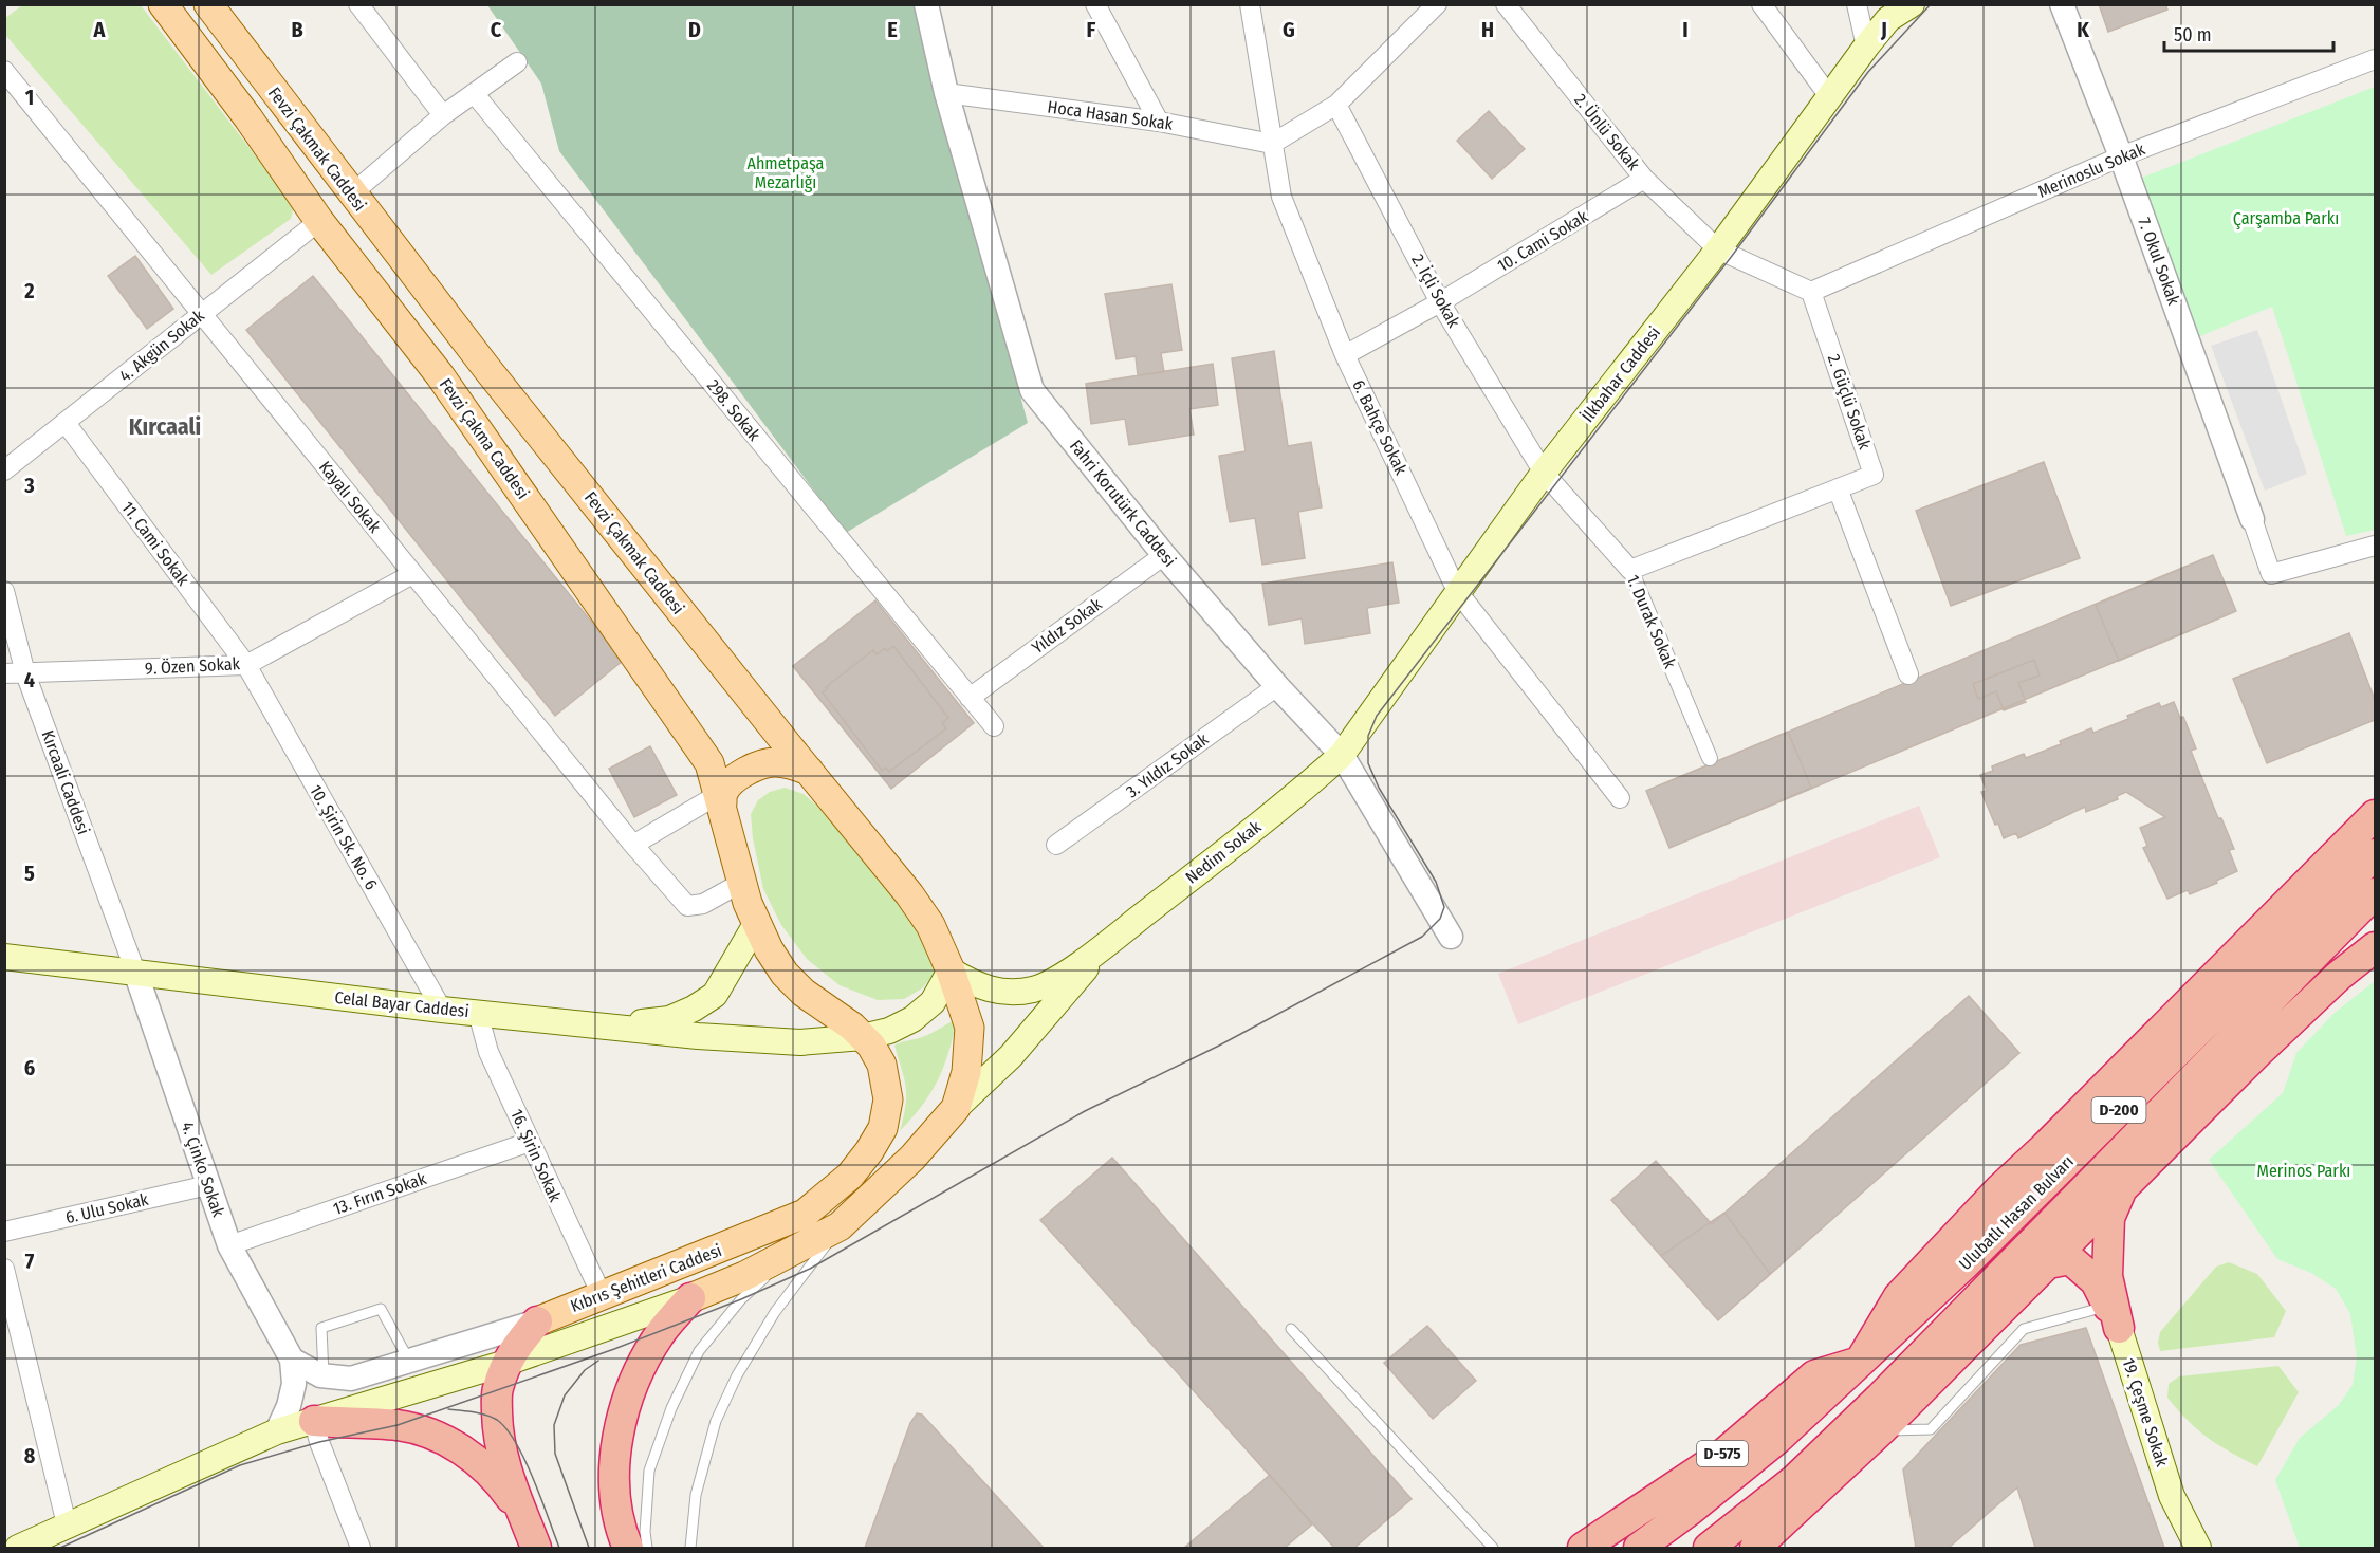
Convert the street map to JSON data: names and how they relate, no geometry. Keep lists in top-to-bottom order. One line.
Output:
{"streets":{"highway":["D-200","Ulubatlı Hasan Bulvarı","D-575"],"main road":["Fevzi Çakmak Caddesi","İlkbahar Caddesi","Fevzi Çakma Caddesi","Nedim Sokak","Celal Bayar Caddesi","Kıbrıs Şehitleri Caddesi","19. Çeşme Sokak"],"street":["Hoca Hasan Sokak","2. Ünlü Sokak","Merinoslu Sokak","10. Cami Sokak","7. Okul Sokak","2. İçli Sokak","4. Akgün Sokak","2. Güçlü Sokak","298. Sokak","6. Bahçe Sokak","Kayalı Sokak","Fahri Korutürk Caddesi","11. Cami Sokak","1. Durak Sokak","Yıldız Sokak","9. Özen Sokak","3. Yıldız Sokak","Kırcaali Caddesi","10. Şirin Sk. No. 6","16. Şirin Sokak","4. Çinko Sokak","13. Fırın Sokak","6. Ulu Sokak"]},"crossings":[["Hoca Hasan Sokak","6. Bahçe Sokak"],["Hoca Hasan Sokak","Fahri Korutürk Caddesi"],["2. Ünlü Sokak","Merinoslu Sokak"],["2. Ünlü Sokak","10. Cami Sokak"],["2. Ünlü Sokak","İlkbahar Caddesi"],["2. Ünlü Sokak","2. Güçlü Sokak"],["Fevzi Çakmak Caddesi","Celal Bayar Caddesi"],["Merinoslu Sokak","7. Okul Sokak"],["Merinoslu Sokak","2. Güçlü Sokak"],["10. Cami Sokak","2. İçli Sokak"],["10. Cami Sokak","6. Bahçe Sokak"],["2. İçli Sokak","İlkbahar Caddesi"],["2. İçli Sokak","1. Durak Sokak"],["4. Akgün Sokak","Fevzi Çakma Caddesi"],["4. Akgün Sokak","Kayalı Sokak"],["4. Akgün Sokak","11. Cami Sokak"],["İlkbahar Caddesi","6. Bahçe Sokak"],["İlkbahar Caddesi","Fahri Korutürk Caddesi"],["İlkbahar Caddesi","1. Durak Sokak"],["İlkbahar Caddesi","Nedim Sokak"],["2. Güçlü Sokak","1. Durak Sokak"],["298. Sokak","Yıldız Sokak"],["Fevzi Çakma Caddesi","Kayalı Sokak"],["Kayalı Sokak","9. Özen Sokak"],["Fahri Korutürk Caddesi","Yıldız Sokak"],["Fahri Korutürk Caddesi","3. Yıldız Sokak"],["Fahri Korutürk Caddesi","Nedim Sokak"],["11. Cami Sokak","9. Özen Sokak"],["11. Cami Sokak","10. Şirin Sk. No. 6"],["9. Özen Sokak","Kırcaali Caddesi"],["9. Özen Sokak","10. Şirin Sk. No. 6"],["Kırcaali Caddesi","Celal Bayar Caddesi"],["Kırcaali Caddesi","4. Çinko Sokak"],["10. Şirin Sk. No. 6","Celal Bayar Caddesi"],["Celal Bayar Caddesi","16. Şirin Sokak"],["Celal Bayar Caddesi","4. Çinko Sokak"],["Celal Bayar Caddesi","Kıbrıs Şehitleri Caddesi"],["16. Şirin Sokak","13. Fırın Sokak"],["16. Şirin Sokak","Kıbrıs Şehitleri Caddesi"],["4. Çinko Sokak","13. Fırın Sokak"],["4. Çinko Sokak","6. Ulu Sokak"],["4. Çinko Sokak","Kıbrıs Şehitleri Caddesi"],["Ulubatlı Hasan Bulvarı","D-575"]],"districts":["Kırcaali"],"parks":["Ahmetpaşa Mezarlığı","Çarşamba Parkı","Merinos Parkı"],"scale_bar":"50 m","grid":{"columns":["A","B","C","D","E","F","G","H","I","J","K"],"rows":["1","2","3","4","5","6","7","8"]}}
